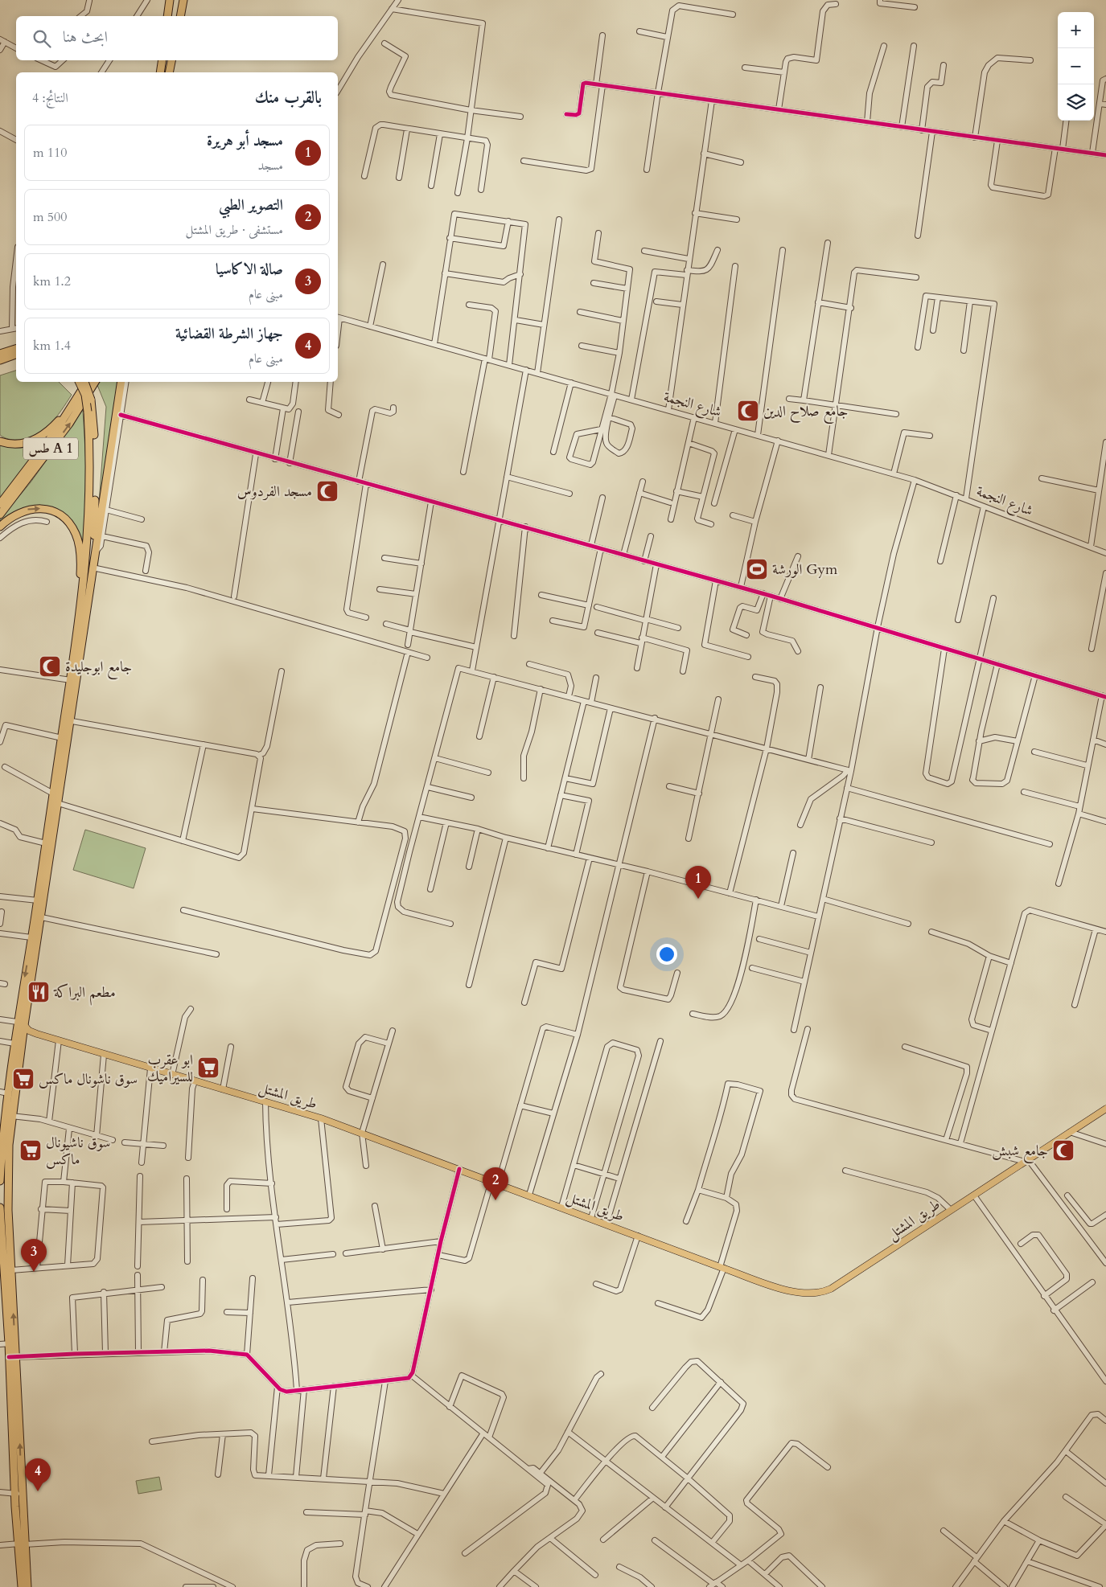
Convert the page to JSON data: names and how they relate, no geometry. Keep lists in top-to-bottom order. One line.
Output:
{"streets":{"highway":["طس A 1"],"main road":["طريق المشتل"],"street":["شارع النجمة"]},"places":{"mosque":["جامع صلاح الدين","مسجد الفردوس","جامع ابوجليدة","جامع شبش"],"sports":["الورشة Gym"],"restaurant":["مطعم البراكة"],"supermarket":["ابو عقرب للسيراميك","سوق ناشونال ماكس","سوق ناشيونال ماكس"]},"page":{"map_buttons":["+","−"],"search":"ابحث هنا","heading":["بالقرب منك","النتائج: 4"],"list":[{"mark":"1","name":"مسجد أبو هريرة","note":"مسجد","value":"110 m"},{"mark":"2","name":"التصوير الطبي","note":"مستشفى · طريق المشتل","value":"500 m"},{"mark":"3","name":"صالة الاكاسيا","note":"مبنى عام","value":"1.2 km"},{"mark":"4","name":"جهاز الشرطة القضائية","note":"مبنى عام","value":"1.4 km"}],"pins":["1","2","3","4"]}}
